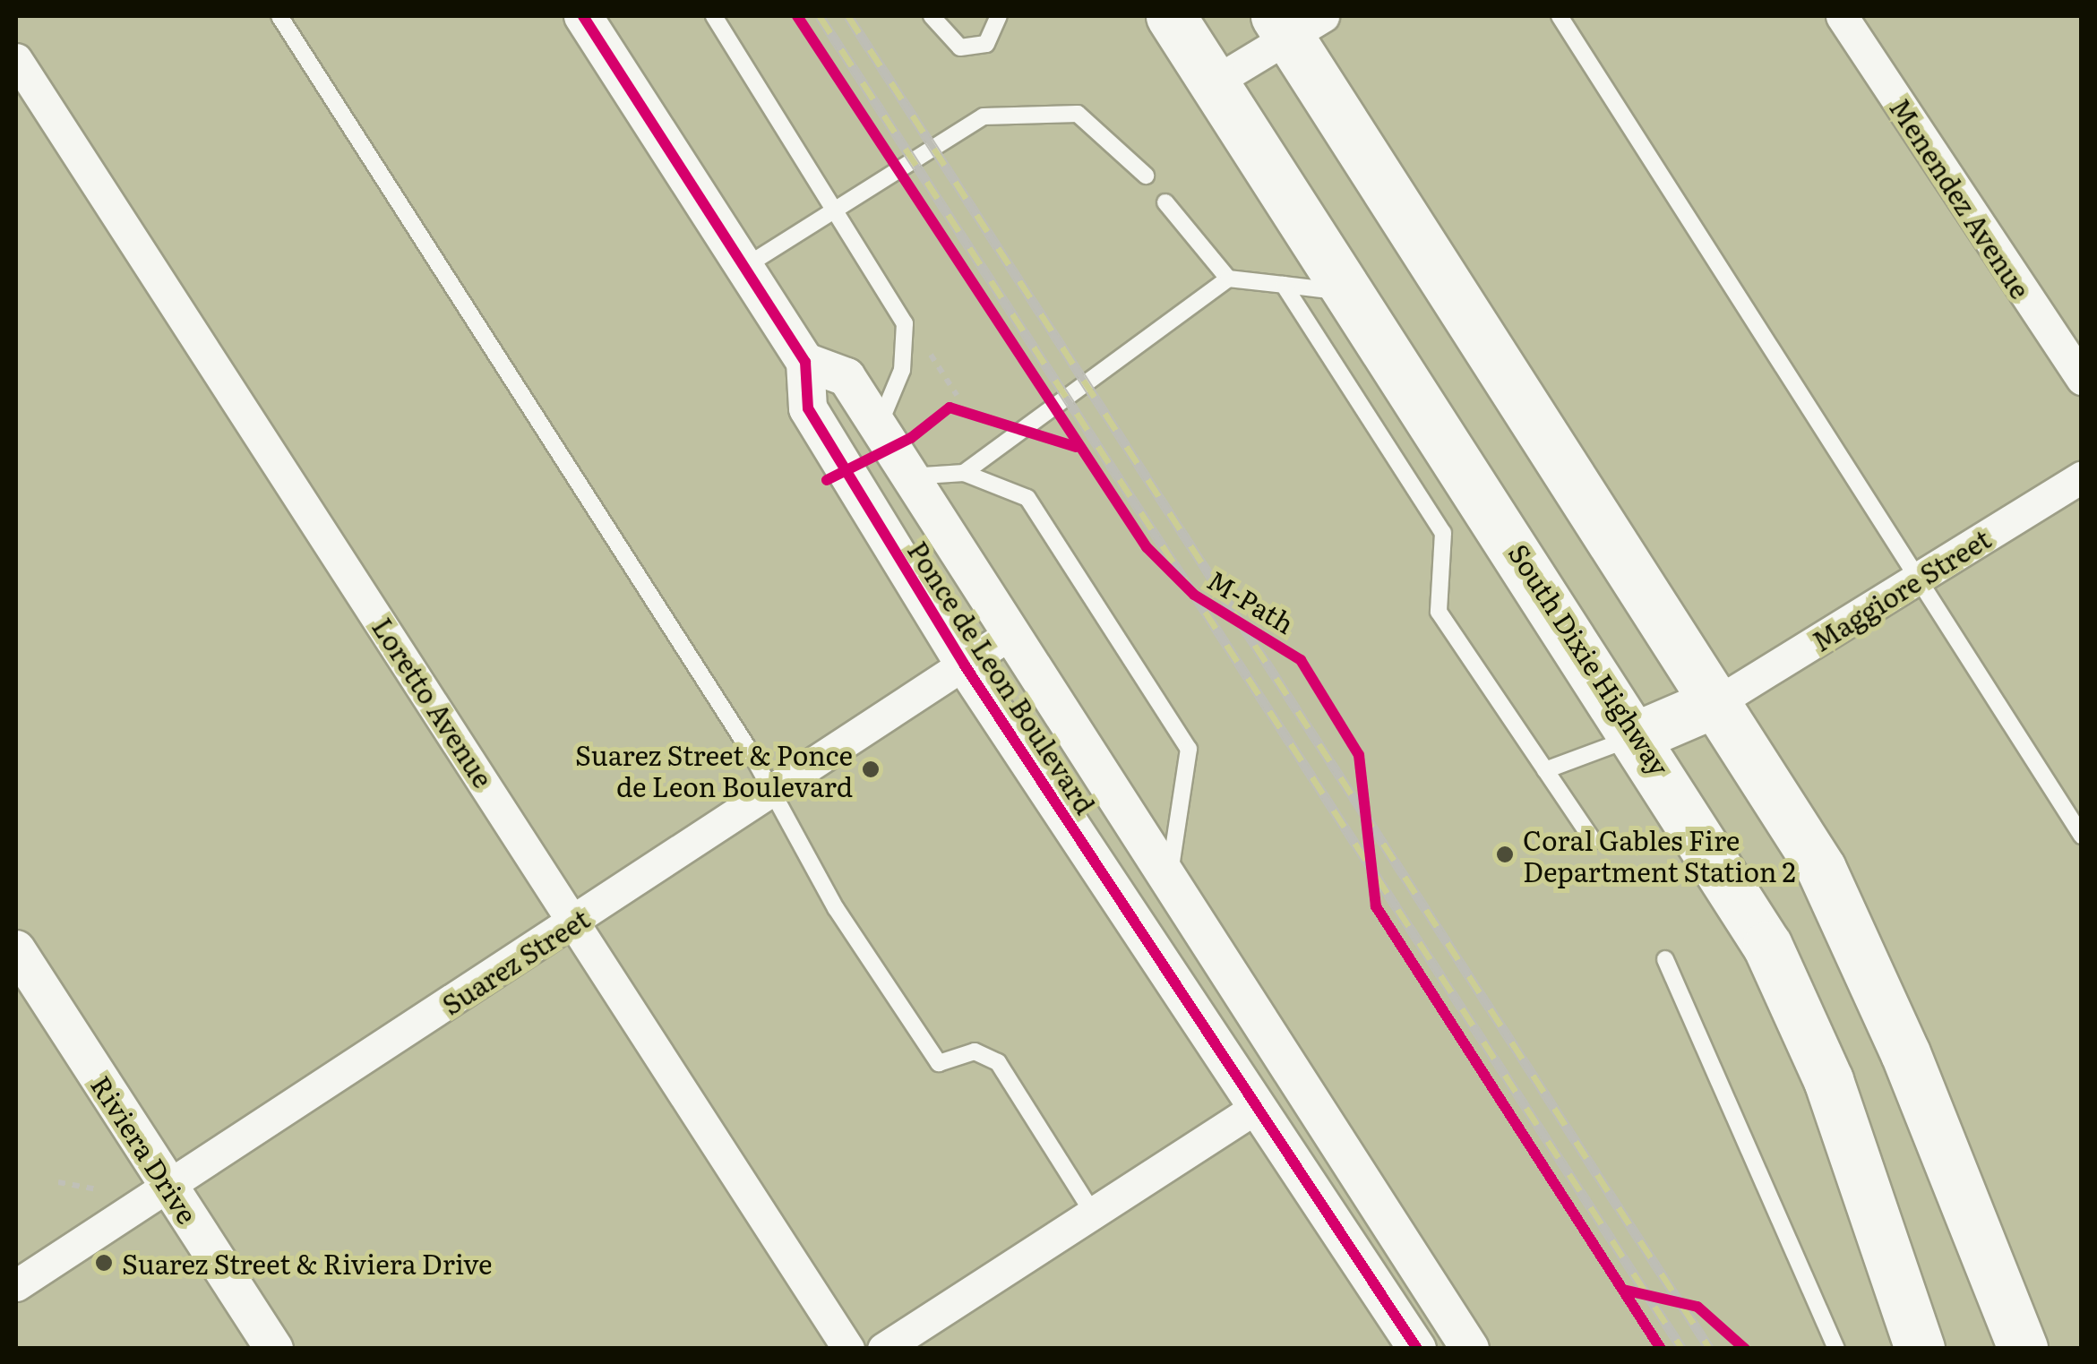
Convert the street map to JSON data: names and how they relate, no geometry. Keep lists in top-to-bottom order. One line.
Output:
{"streets":{"highway":["South Dixie Highway"],"street":["Menendez Avenue","Maggiore Street","Ponce de Leon Boulevard","Loretto Avenue","Suarez Street","Riviera Drive"],"cycle path":["M-Path"]},"crossings":[["Ponce de Leon Boulevard","Suarez Street"],["Loretto Avenue","Suarez Street"],["Suarez Street","Riviera Drive"]],"places":["Suarez Street & Ponce de Leon Boulevard","Coral Gables Fire Department Station 2","Suarez Street & Riviera Drive"]}
